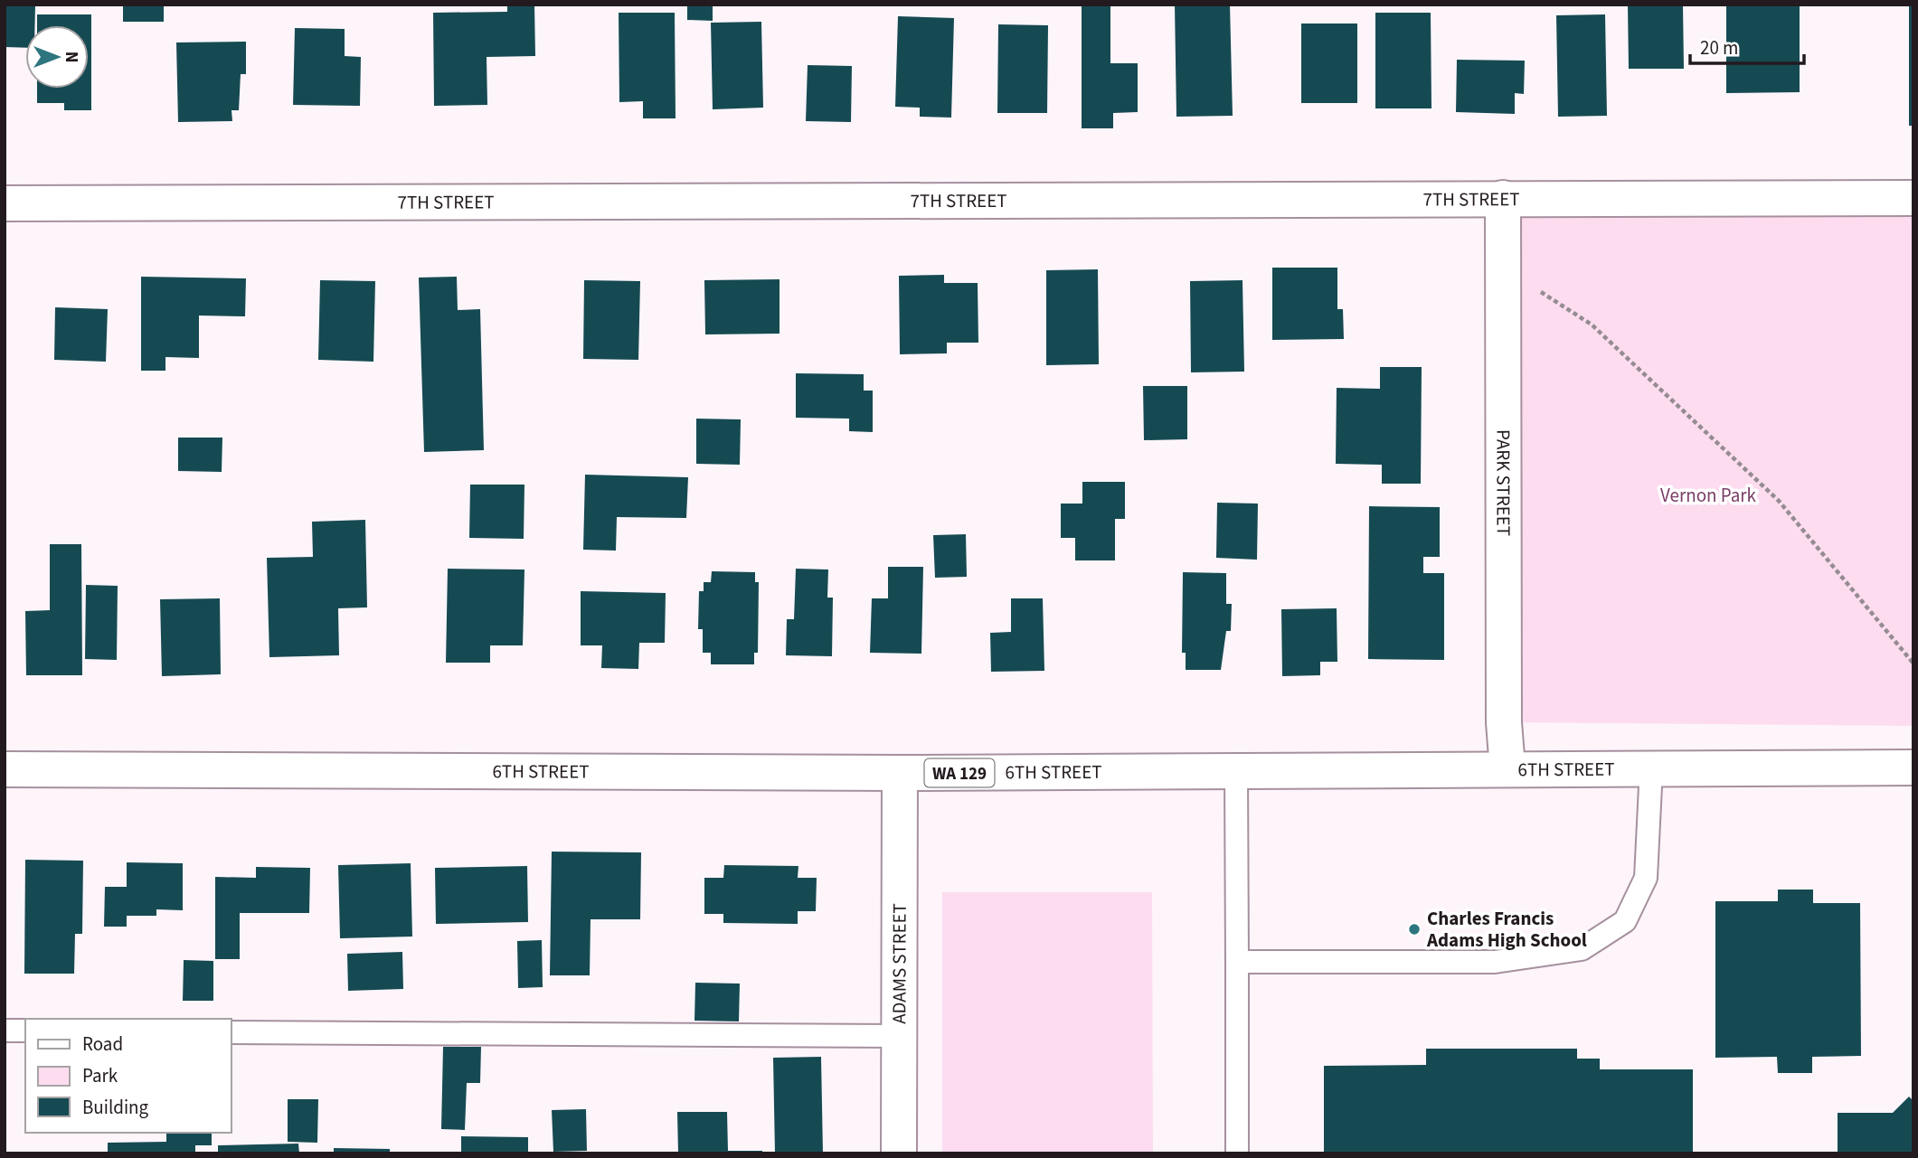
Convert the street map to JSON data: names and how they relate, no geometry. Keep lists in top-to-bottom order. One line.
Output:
{"streets":{"street":["7TH STREET","PARK STREET","6TH STREET","WA 129","ADAMS STREET"]},"crossings":[["7TH STREET","PARK STREET"],["PARK STREET","6TH STREET"],["6TH STREET","ADAMS STREET"]],"parks":["Vernon Park"],"places":["Charles Francis Adams High School"],"legend":["Road","Park","Building"],"scale_bar":"20 m","north":"right"}
